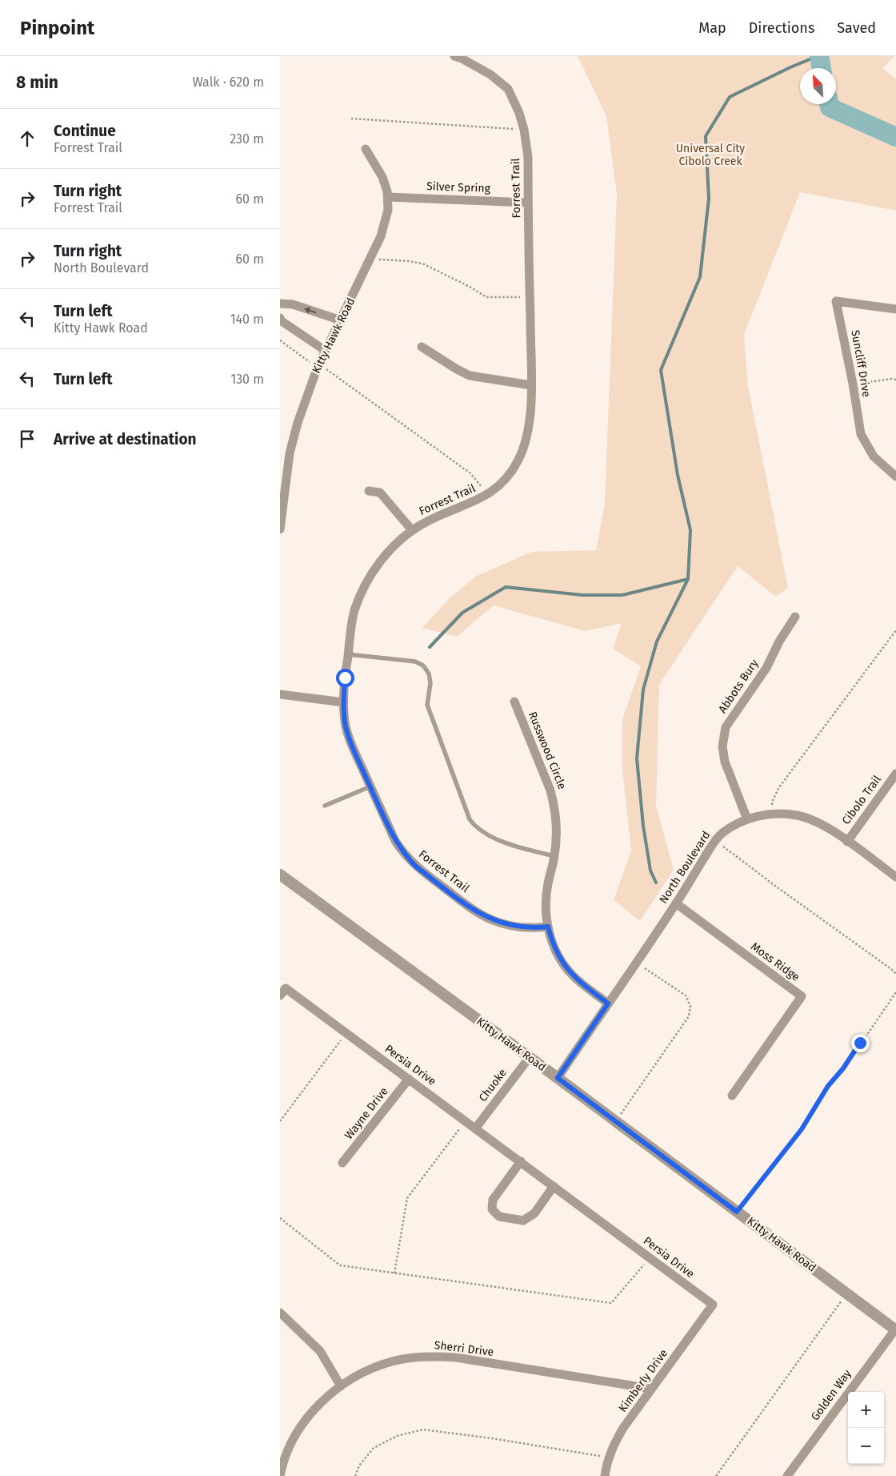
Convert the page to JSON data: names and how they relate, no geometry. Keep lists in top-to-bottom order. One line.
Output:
{"streets":{"street":["Silver Spring","Forrest Trail","Kitty Hawk Road","Suncliff Drive","Abbots Bury","Russwood Circle","Cibolo Trail","North Boulevard","Moss Ridge","Persia Drive","Chuoke","Wayne Drive","Sherri Drive","Kimberly Drive","Golden Way"]},"crossings":[["Silver Spring","Forrest Trail"],["Silver Spring","Kitty Hawk Road"],["Forrest Trail","Russwood Circle"],["Kitty Hawk Road","North Boulevard"],["Kitty Hawk Road","Chuoke"],["Kitty Hawk Road","Golden Way"],["Abbots Bury","North Boulevard"],["Cibolo Trail","North Boulevard"],["North Boulevard","Moss Ridge"],["Persia Drive","Chuoke"],["Persia Drive","Wayne Drive"],["Persia Drive","Kimberly Drive"],["Sherri Drive","Kimberly Drive"]],"parks":["Universal City Cibolo Creek"],"north":"top left","page":{"header":"Pinpoint","nav":["Map","Directions","Saved"],"heading":["8 min","Walk · 620 m"],"list":[["Continue","Forrest Trail","230 m"],["Turn right","Forrest Trail","60 m"],["Turn right","North Boulevard","60 m"],["Turn left","Kitty Hawk Road","140 m"],["Turn left","130 m"],"Arrive at destination"],"map_buttons":["+","−"]}}
